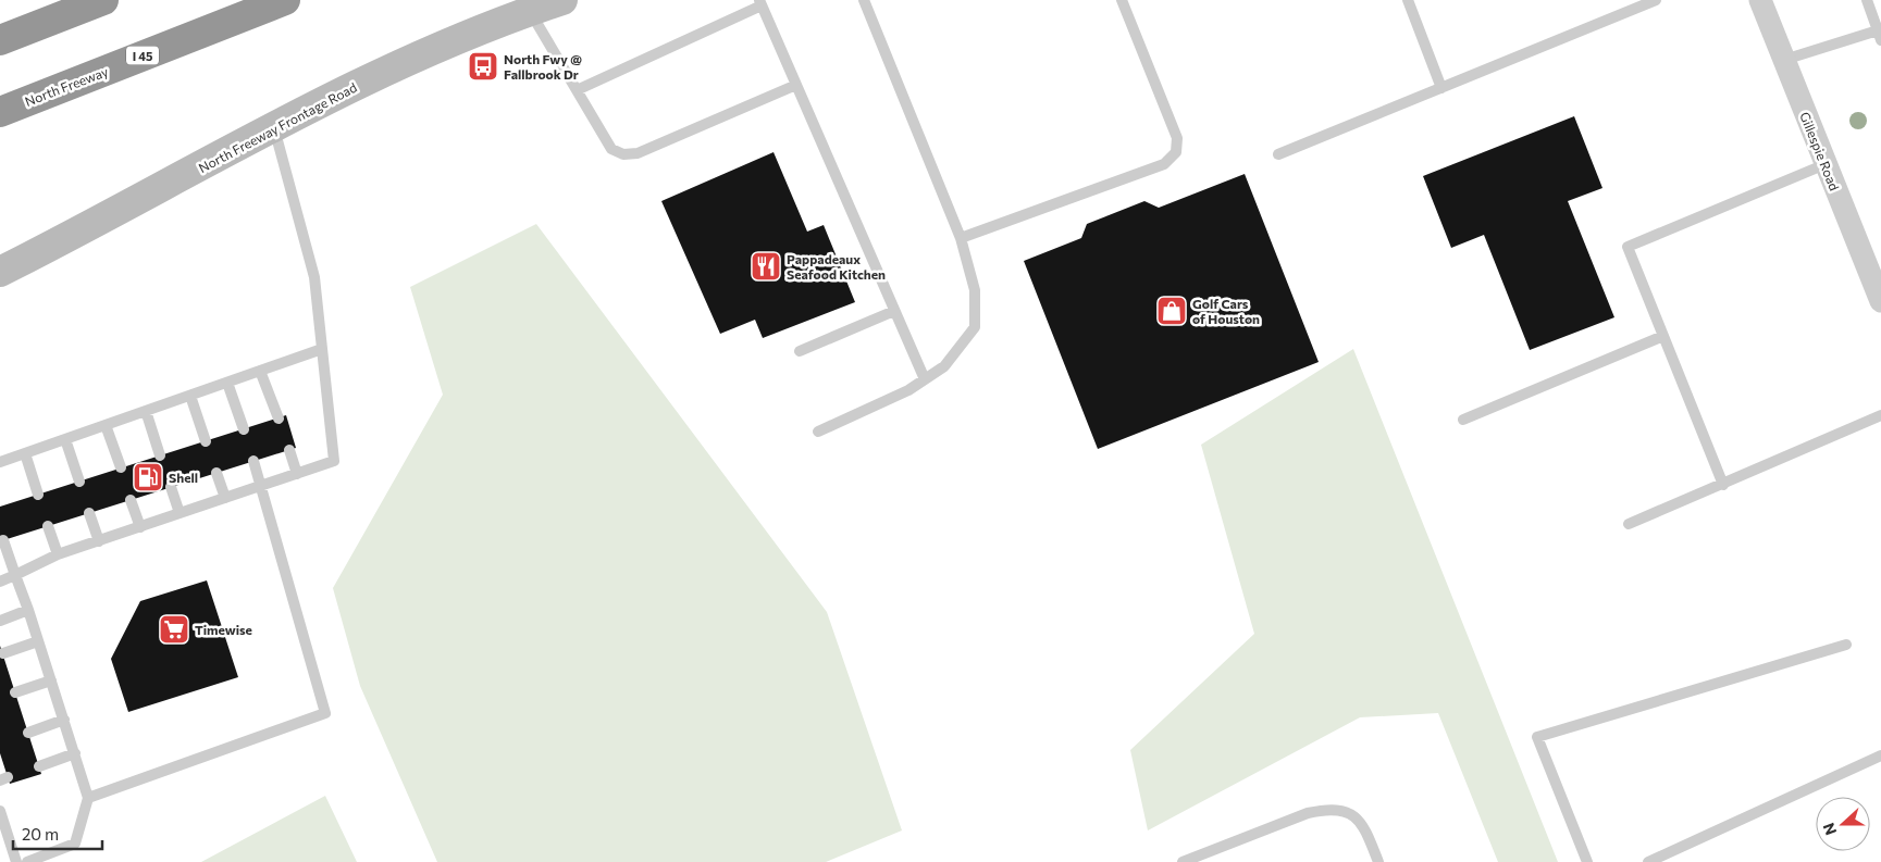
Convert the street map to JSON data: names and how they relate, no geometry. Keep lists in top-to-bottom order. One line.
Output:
{"streets":{"highway":["I 45","North Freeway"],"main road":["North Freeway Frontage Road"],"street":["Gillespie Road"]},"places":{"bus stop":["North Fwy @ Fallbrook Dr"],"restaurant":["Pappadeaux Seafood Kitchen"],"shop":["Golf Cars of Houston"],"fuel station":["Shell"],"supermarket":["Timewise"]},"scale_bar":"20 m","north":"left"}
